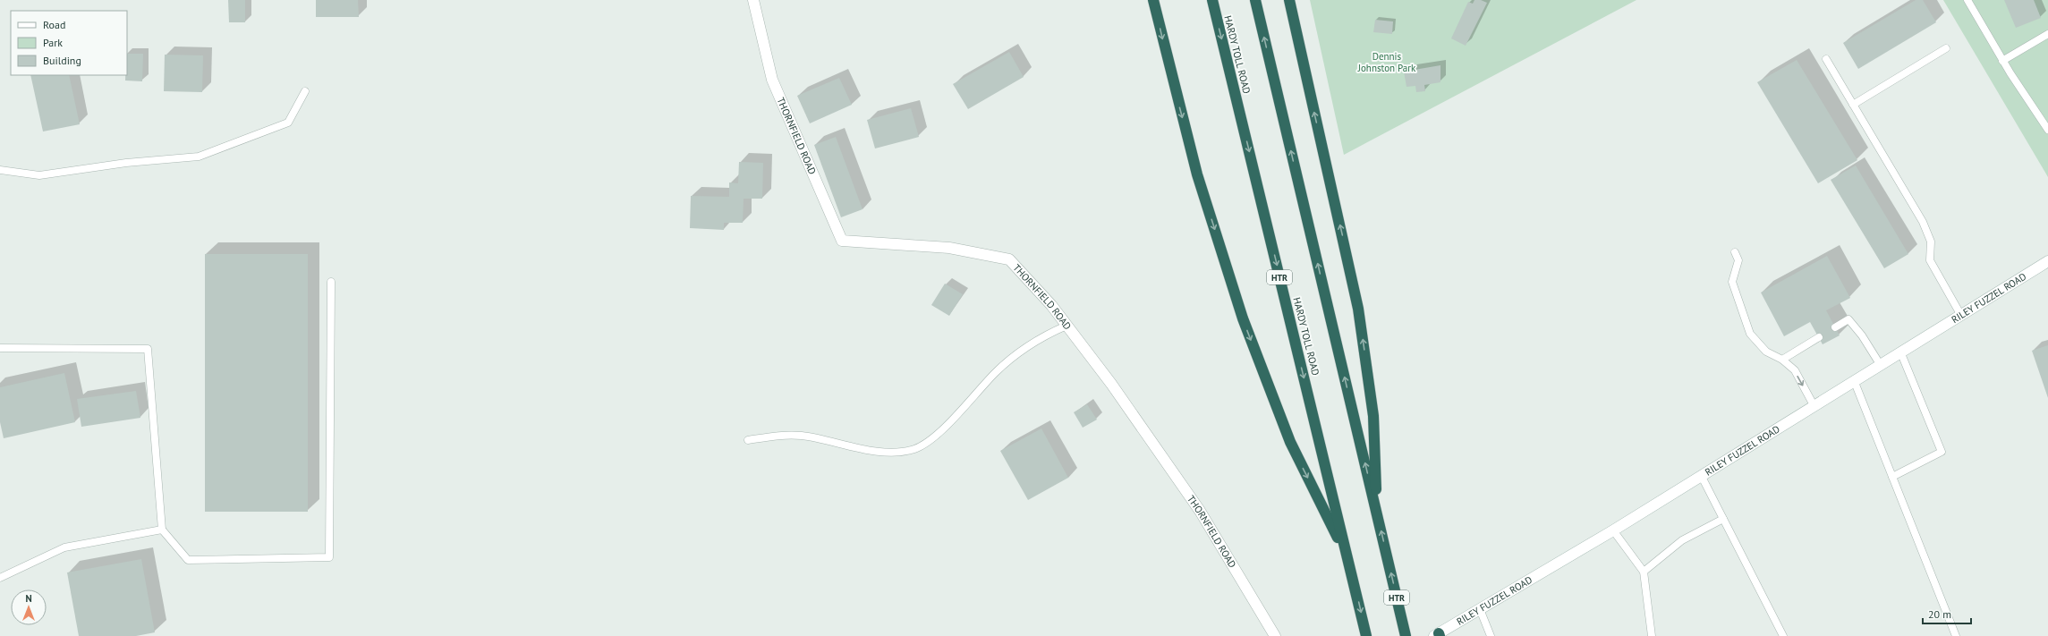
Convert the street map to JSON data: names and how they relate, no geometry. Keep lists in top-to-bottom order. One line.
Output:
{"streets":{"highway":["HARDY TOLL ROAD","HTR"],"street":["THORNFIELD ROAD","RILEY FUZZEL ROAD"]},"parks":["Dennis Johnston Park"],"legend":["Road","Park","Building"],"scale_bar":"20 m","north":"top"}
